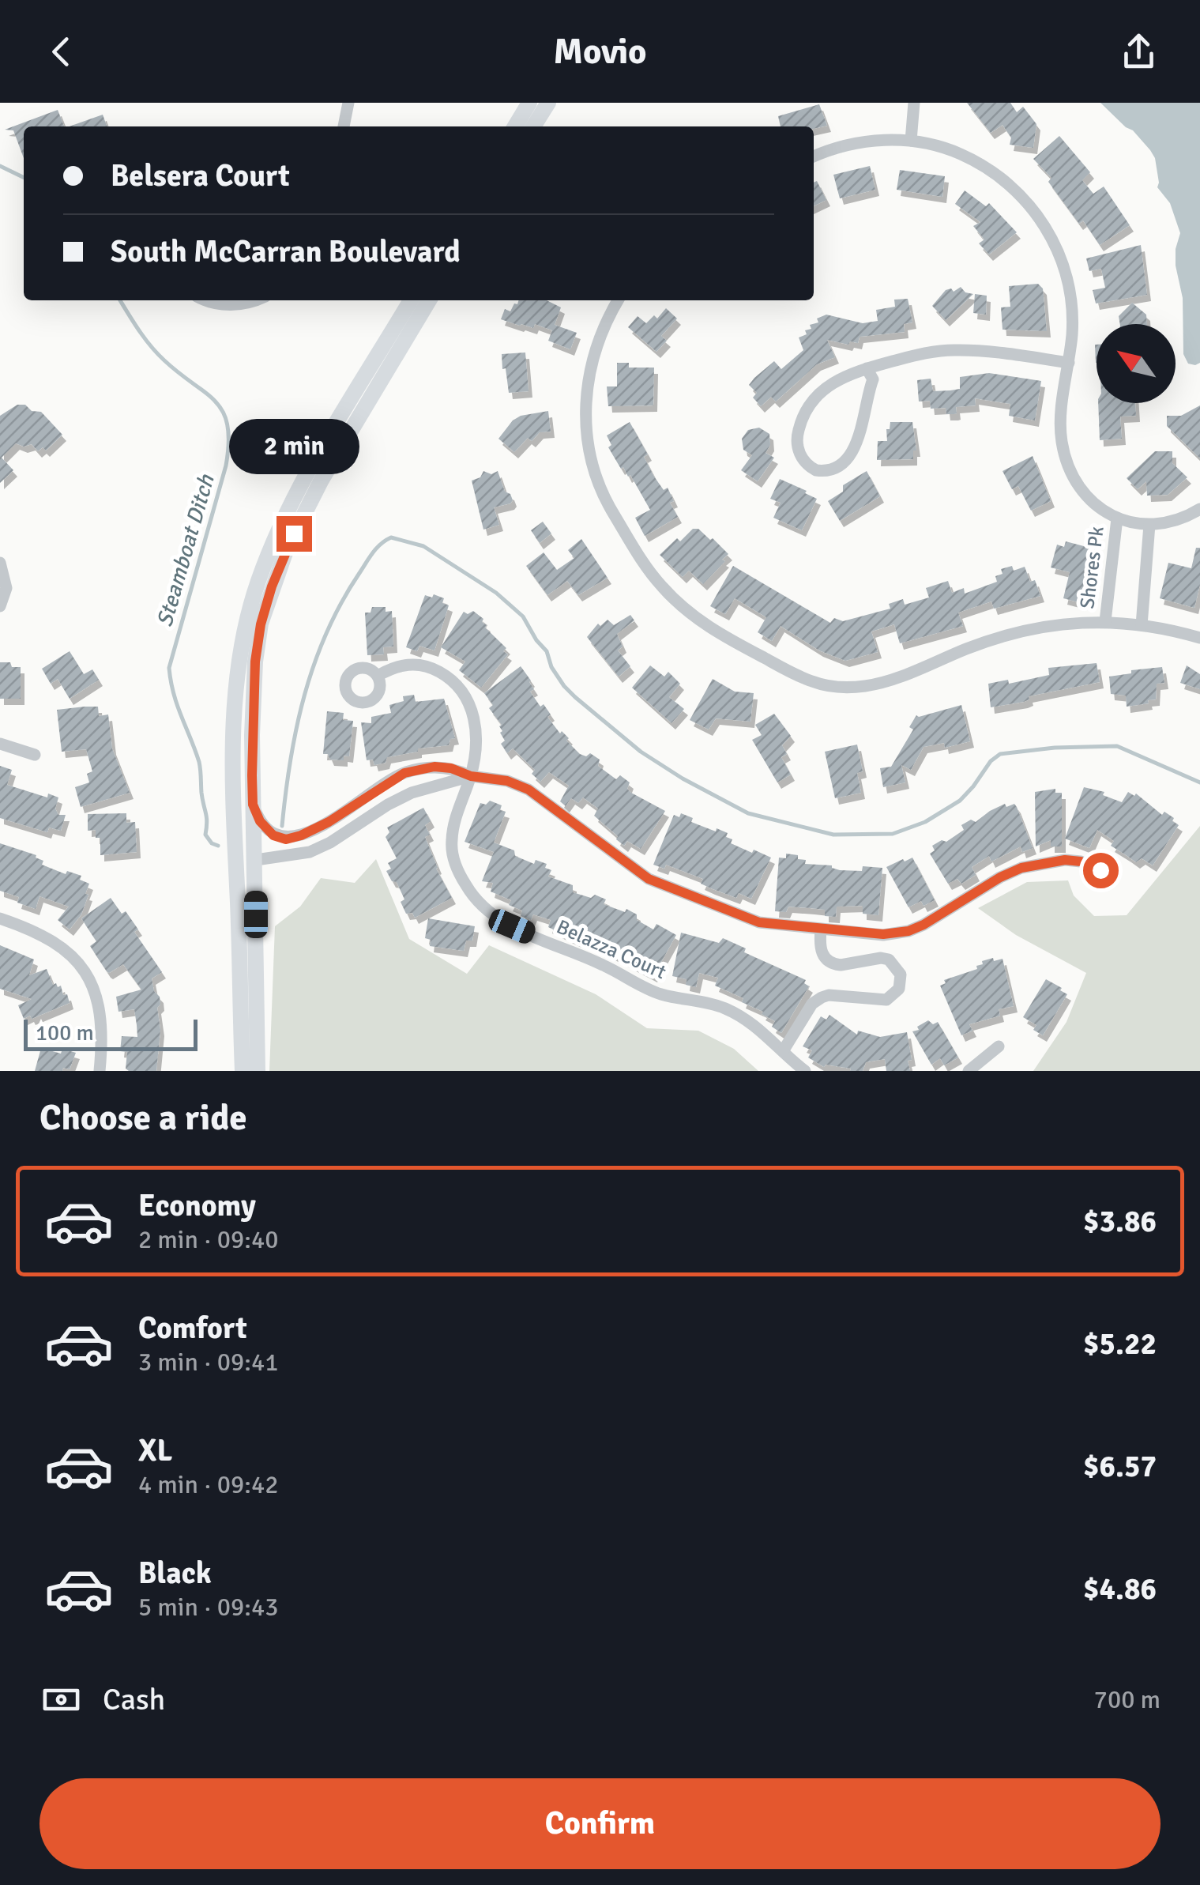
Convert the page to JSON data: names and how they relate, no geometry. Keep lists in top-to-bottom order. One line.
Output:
{"streets":{"street":["Shores Pk","Belazza Court"]},"water":["Steamboat Ditch"],"scale_bar":"100 m","north":"top left","page":{"header":"Movio","banner":["Belsera Court","South McCarran Boulevard"],"bubble":"2 min","scale":"100 m","heading":"Choose a ride","list":[{"name":"Economy","note":"2 min · 09:40","value":"$3.86"},{"name":"Comfort","note":"3 min · 09:41","value":"$5.22"},{"name":"XL","note":"4 min · 09:42","value":"$6.57"},{"name":"Black","note":"5 min · 09:43","value":"$4.86"}],"pay":["Cash","700 m"],"buttons":"Confirm"}}
